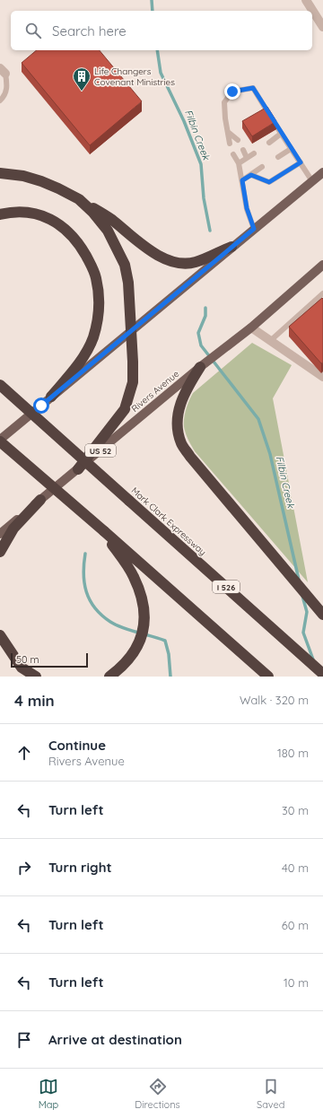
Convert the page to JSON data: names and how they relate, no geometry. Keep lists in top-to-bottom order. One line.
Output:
{"streets":{"highway":["Mark Clark Expressway","I 526"],"main road":["Rivers Avenue","US 52"]},"water":["Filbin Creek"],"places":{"building":["Life Changers Covenant Ministries"]},"scale_bar":"50 m","page":{"search":"Search here","scale":"50 m","heading":["4 min","Walk · 320 m"],"list":[["Continue","Rivers Avenue","180 m"],["Turn left","30 m"],["Turn right","40 m"],["Turn left","60 m"],["Turn left","10 m"],"Arrive at destination"],"nav":["Map","Directions","Saved"]}}
